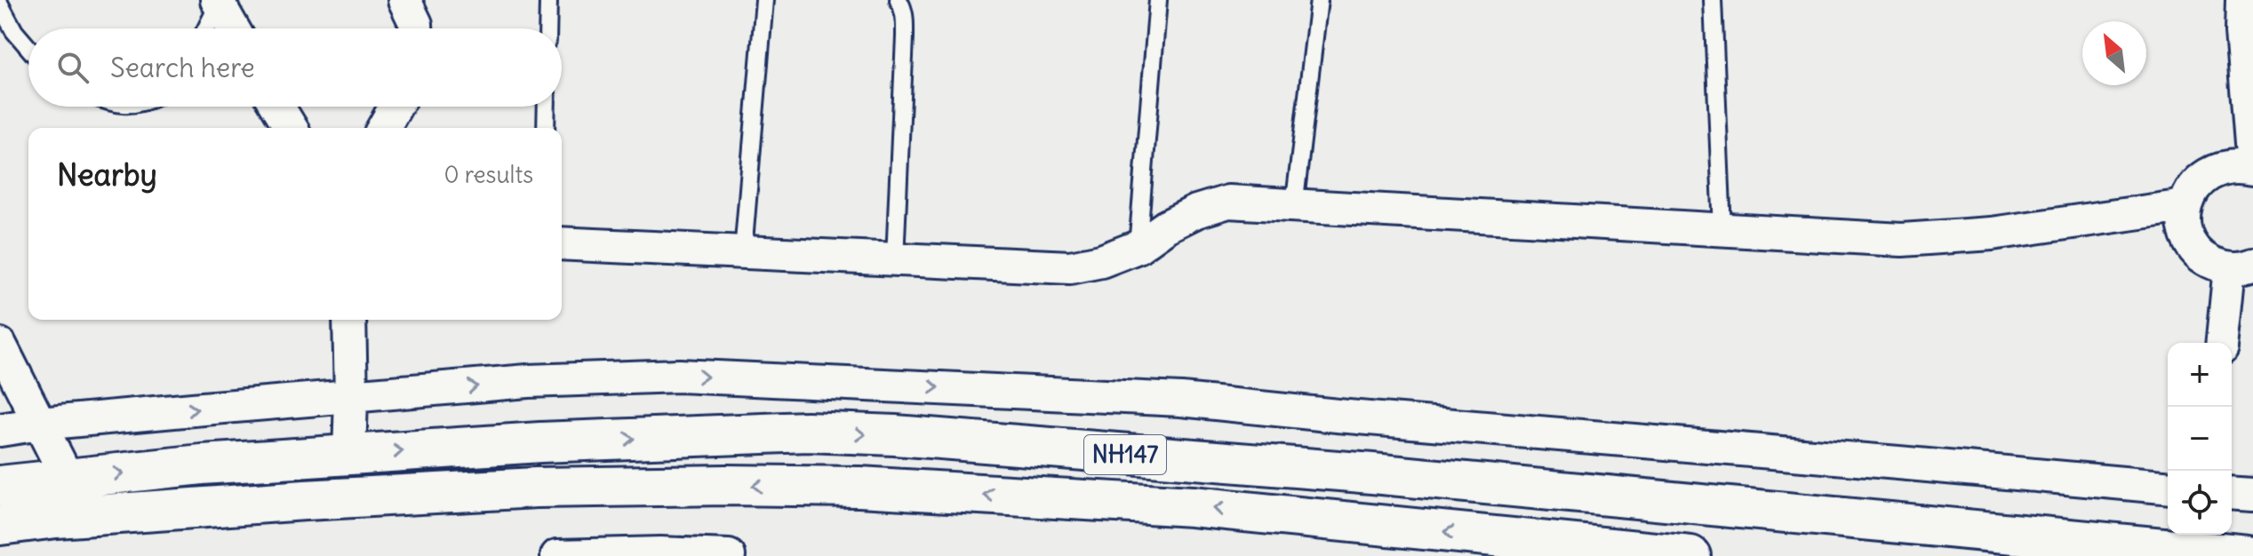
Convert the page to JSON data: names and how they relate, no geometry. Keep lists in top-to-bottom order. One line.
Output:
{"streets":{"highway":["NH147"]},"north":"top left","page":{"search":"Search here","heading":["Nearby","0 results"],"map_buttons":["+","−"]}}
